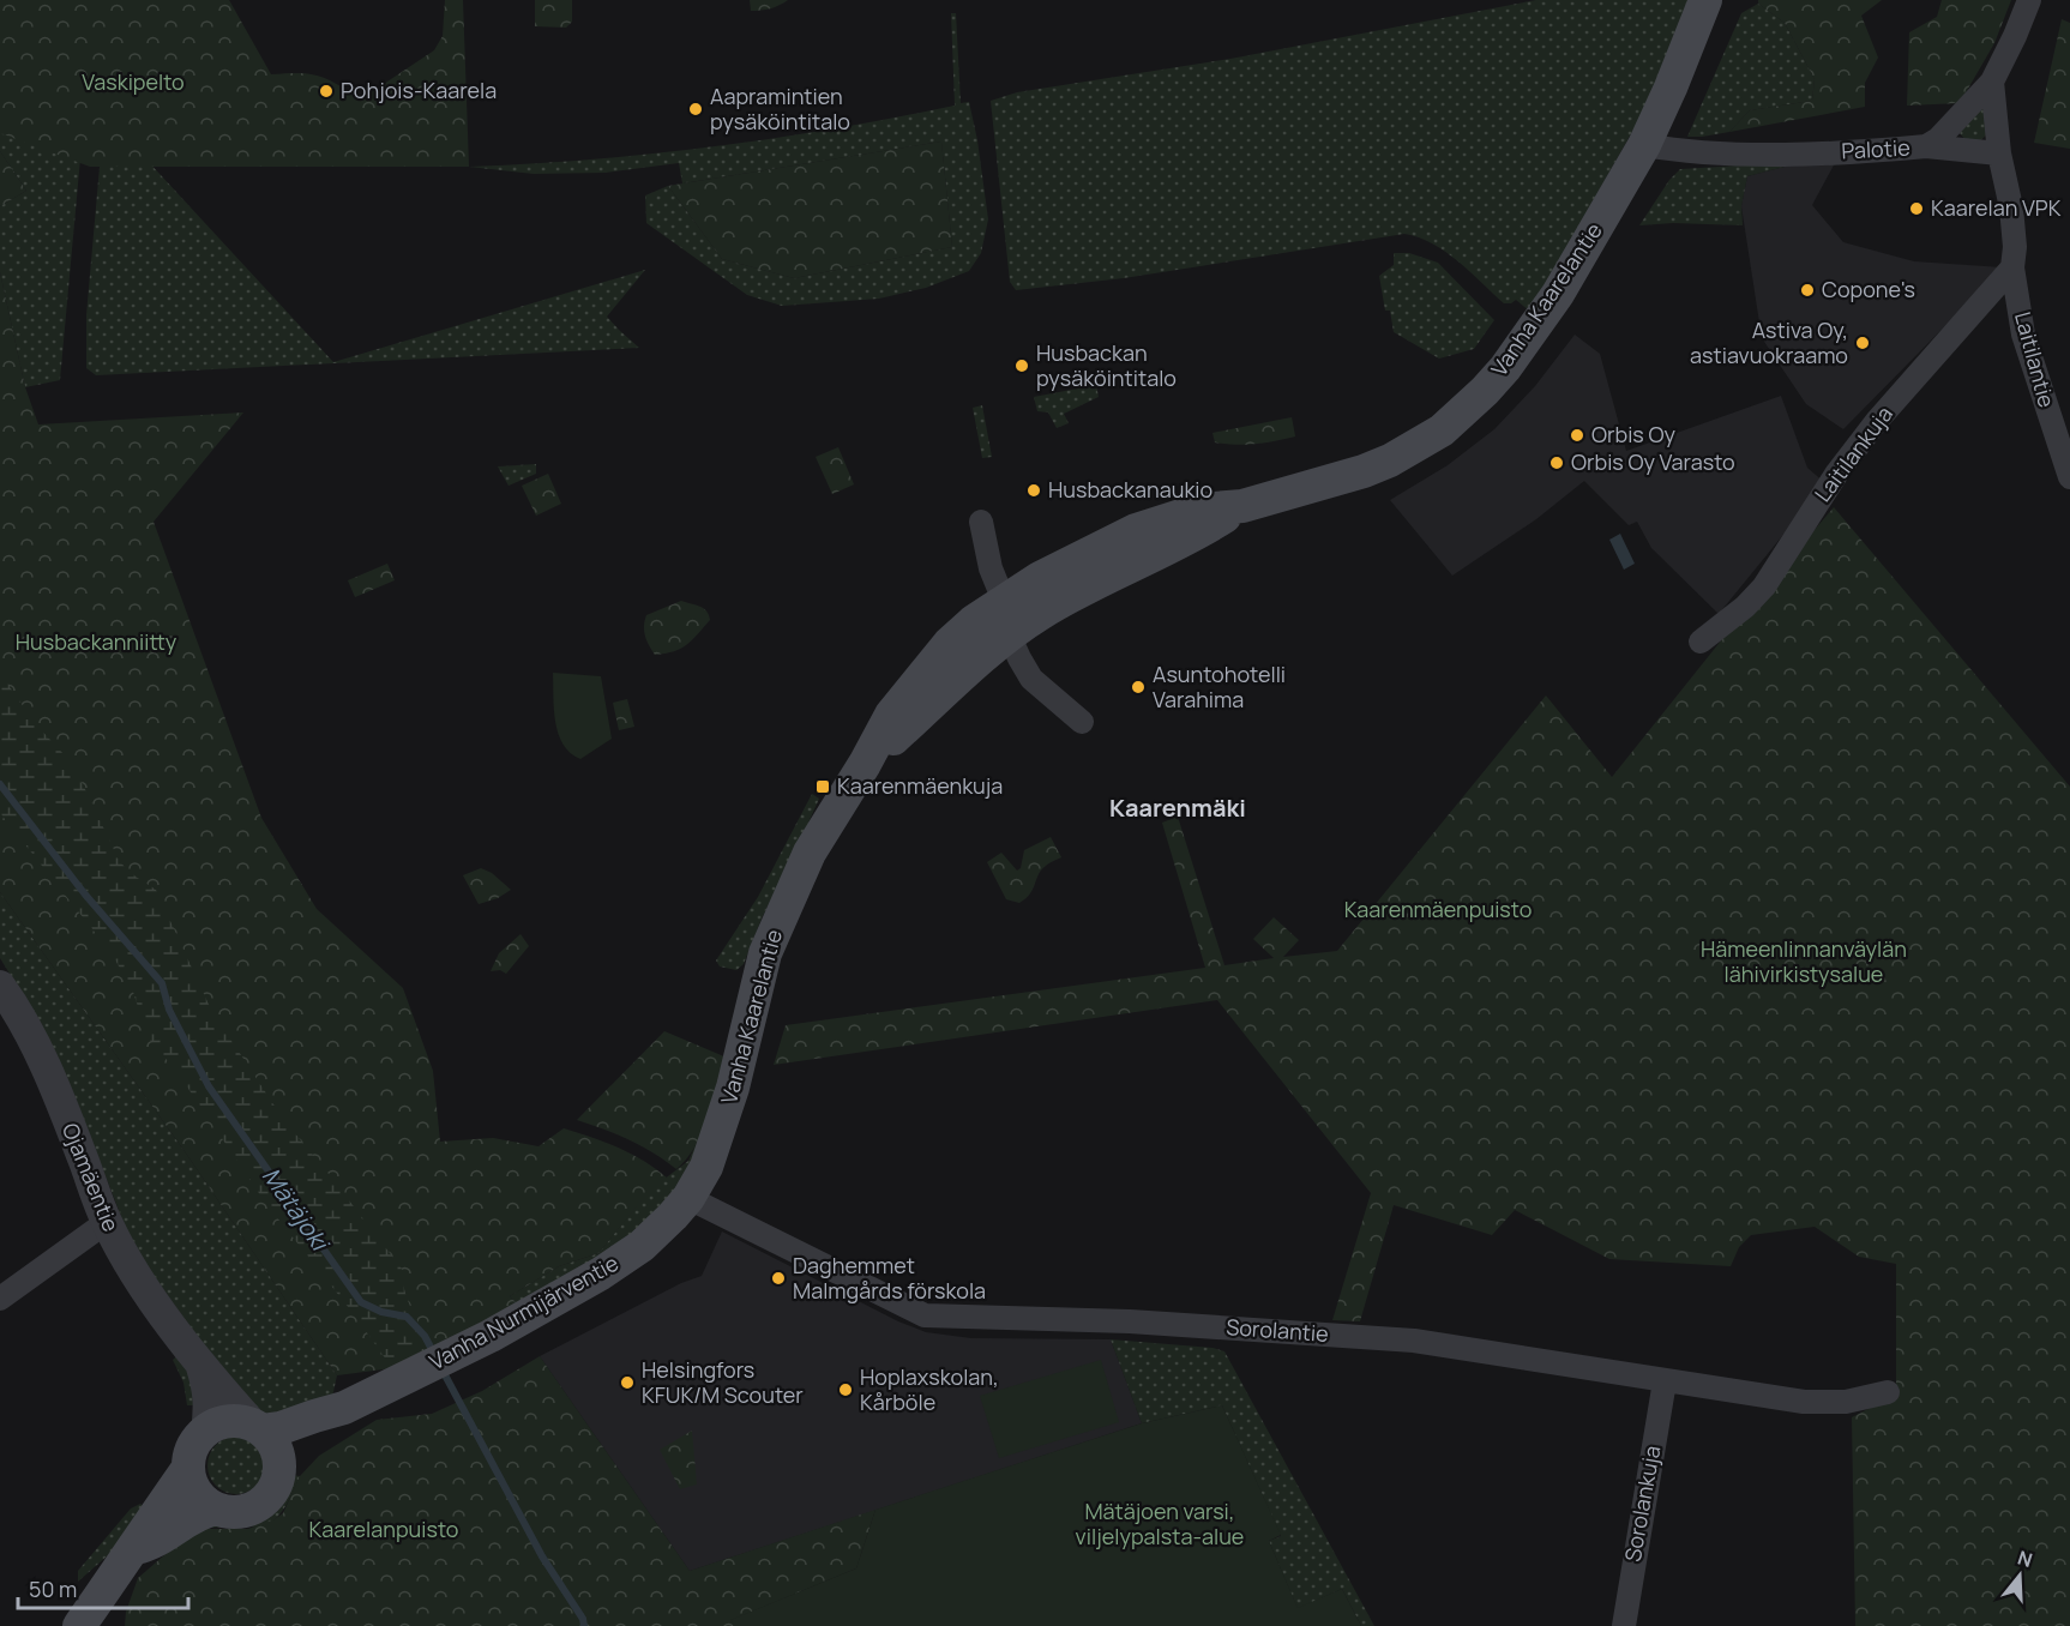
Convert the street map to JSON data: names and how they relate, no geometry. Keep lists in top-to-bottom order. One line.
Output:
{"streets":{"main road":["Vanha Kaarelantie","Vanha Nurmijärventie"],"street":["Palotie","Laitilantie","Laitilankuja","Ojamäentie","Sorolantie","Sorolankuja"]},"crossings":[["Palotie","Vanha Kaarelantie"],["Palotie","Laitilantie"],["Vanha Kaarelantie","Vanha Nurmijärventie"],["Vanha Kaarelantie","Sorolantie"],["Laitilantie","Laitilankuja"],["Ojamäentie","Vanha Nurmijärventie"],["Vanha Nurmijärventie","Sorolantie"],["Sorolantie","Sorolankuja"]],"districts":["Kaarenmäki"],"water":["Mätäjoki"],"parks":["Vaskipelto","Husbackanniitty","Kaarenmäenpuisto","Hämeenlinnanväylän lähivirkistysalue","Mätäjoen varsi, viljelypalsta-alue","Kaarelanpuisto"],"places":{"other":["Pohjois-Kaarela","Aapramintien pysäköintitalo","Kaarelan VPK","Copone's","Astiva Oy, astiavuokraamo","Husbackan pysäköintitalo","Orbis Oy","Orbis Oy Varasto","Husbackanaukio","Asuntohotelli Varahima","Daghemmet Malmgårds förskola","Helsingfors KFUK/M Scouter","Hoplaxskolan, Kårböle"],"transit":["Kaarenmäenkuja"]},"scale_bar":"50 m","north":"top"}
